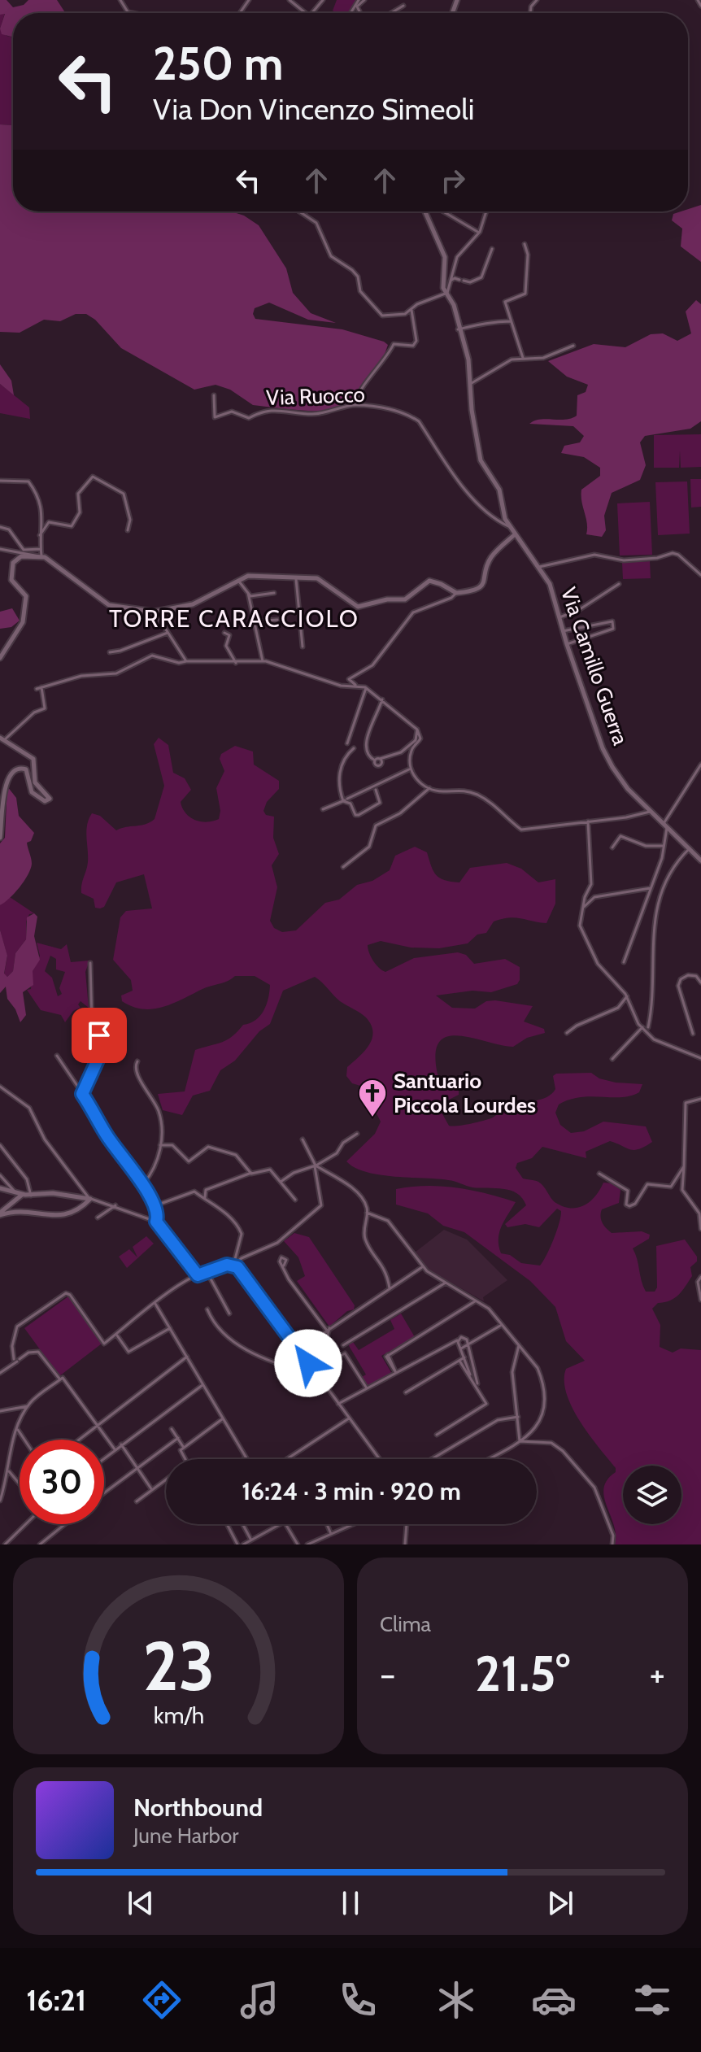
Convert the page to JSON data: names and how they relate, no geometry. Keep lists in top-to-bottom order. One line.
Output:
{"streets":{"street":["Via Ruocco","Via Camillo Guerra"]},"crossings":[["Via Ruocco","Via Camillo Guerra"]],"districts":["TORRE CARACCIOLO"],"places":{"church":["Santuario Piccola Lourdes"]},"page":{"turn":["250 m","Via Don Vincenzo Simeoli"],"limit":"30","trip":"16:24 · 3 min · 920 m","tile":"Clima","heat":["−","21.5°","+"],"song":["Northbound","June Harbor"],"tabs":"16:21","gauge":["23","km/h"]}}
